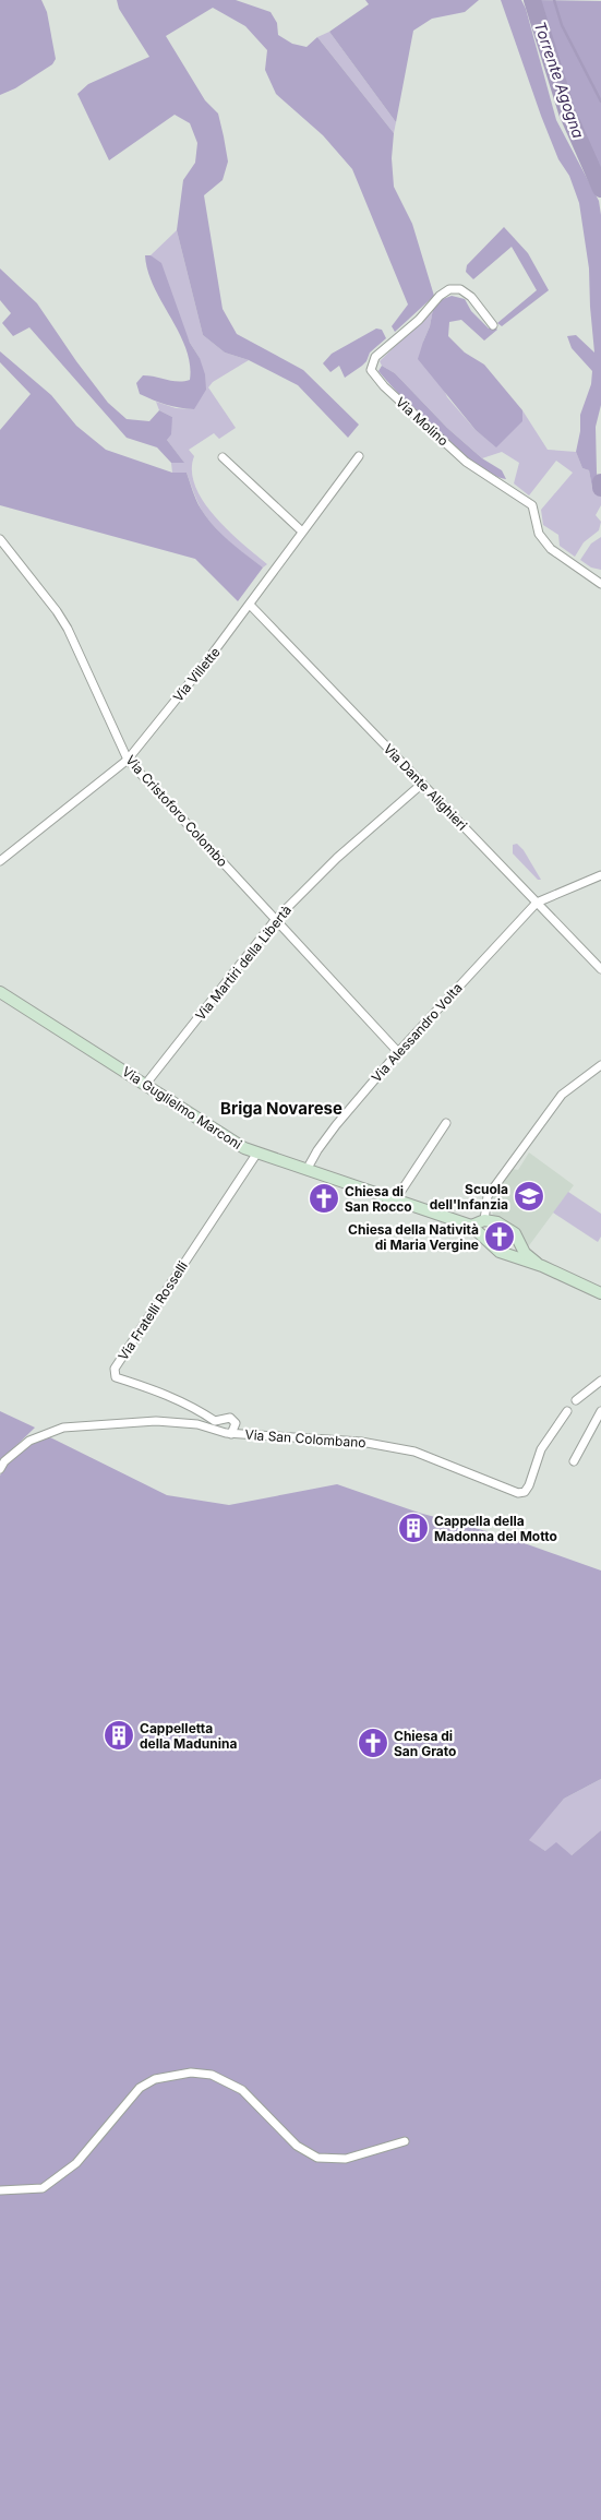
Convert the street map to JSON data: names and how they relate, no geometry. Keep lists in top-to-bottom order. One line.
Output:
{"streets":{"street":["Via Molino","Via Villette","Via Dante Alighieri","Via Cristoforo Colombo","Via Martiri della Libertà","Via Alessandro Volta","Via Guglielmo Marconi","Via Fratelli Rosselli","Via San Colombano"]},"crossings":[["Via Villette","Via Dante Alighieri"],["Via Villette","Via Cristoforo Colombo"],["Via Dante Alighieri","Via Martiri della Libertà"],["Via Dante Alighieri","Via Alessandro Volta"],["Via Cristoforo Colombo","Via Martiri della Libertà"],["Via Cristoforo Colombo","Via Alessandro Volta"],["Via Martiri della Libertà","Via Guglielmo Marconi"],["Via Alessandro Volta","Via Guglielmo Marconi"],["Via Guglielmo Marconi","Via Fratelli Rosselli"],["Via Fratelli Rosselli","Via San Colombano"]],"districts":["Briga Novarese"],"water":["Torrente Agogna"],"places":{"school or university":["Scuola dell'Infanzia"],"church":["Chiesa di San Rocco","Chiesa della Natività di Maria Vergine","Chiesa di San Grato"],"building":["Cappella della Madonna del Motto","Cappelletta della Madunina"]}}
